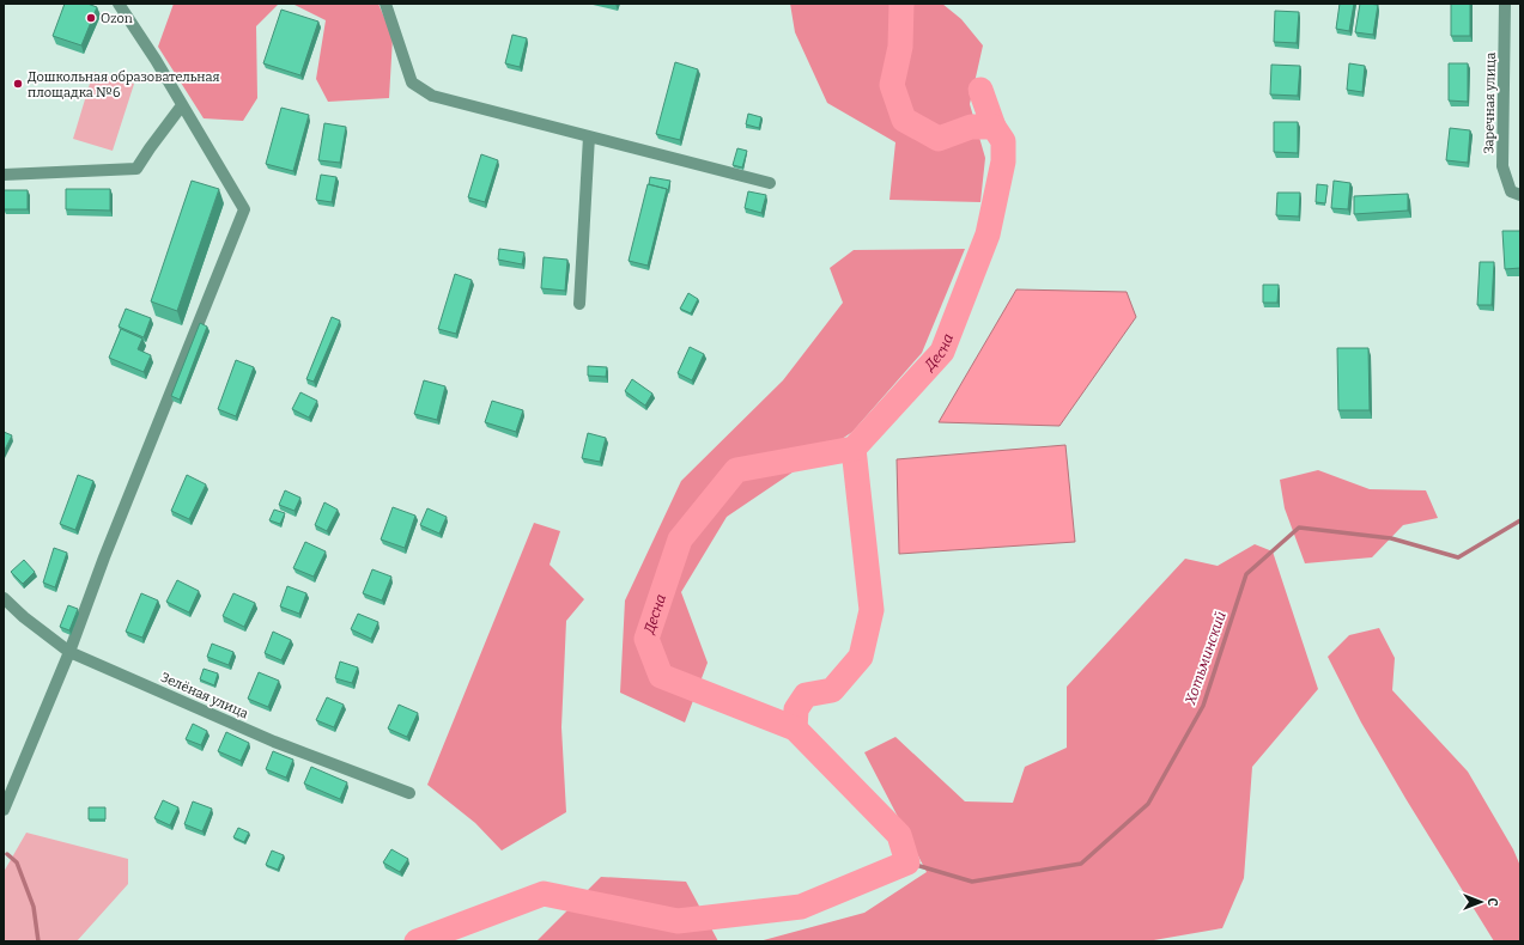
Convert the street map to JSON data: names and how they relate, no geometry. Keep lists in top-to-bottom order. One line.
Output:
{"streets":{"street":["Заречная улица","Зелёная улица"]},"water":["Десна","Хотьминский"],"places":["Ozon","Дошкольная образовательная площадка №6"],"north":"right"}
